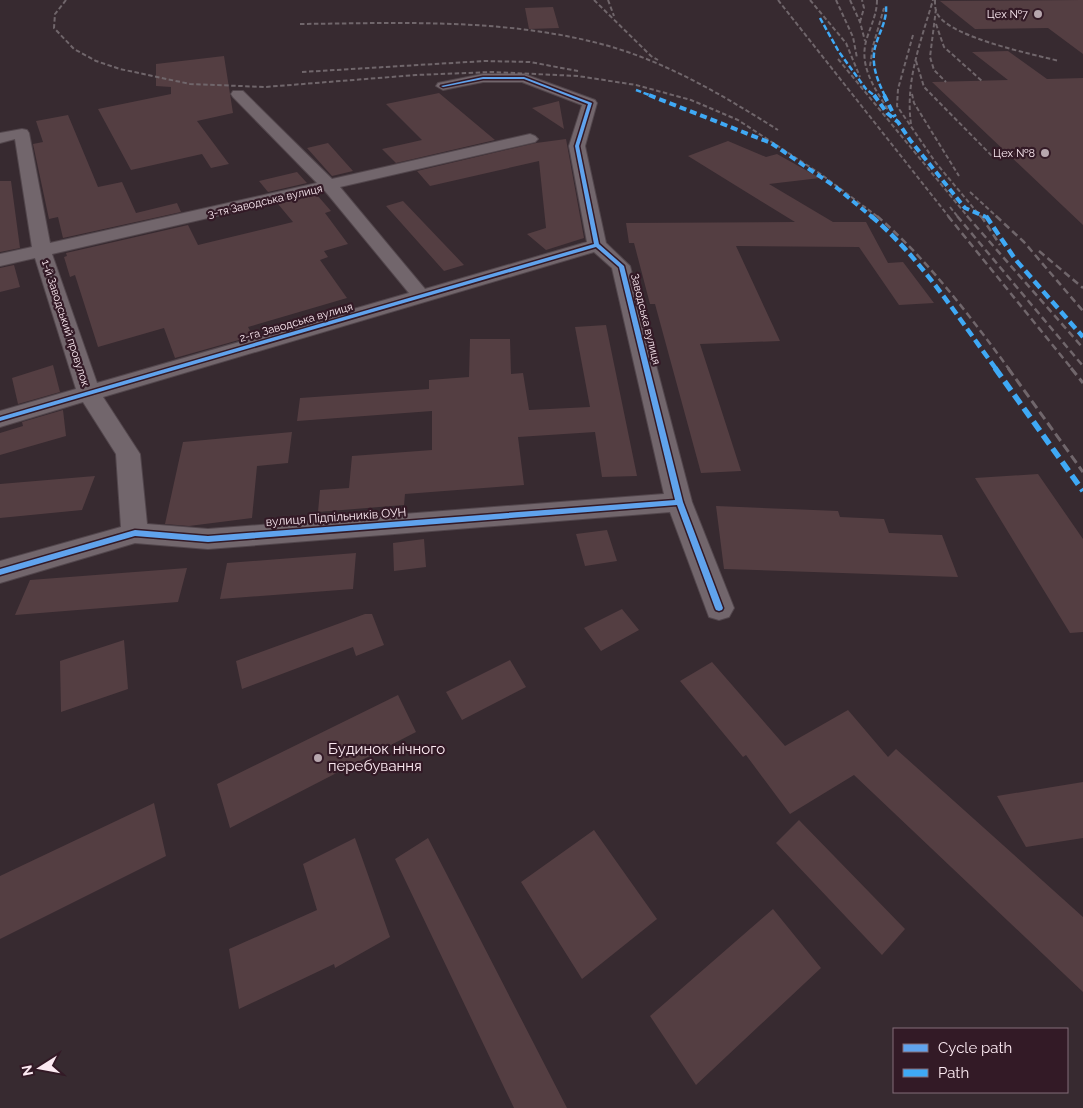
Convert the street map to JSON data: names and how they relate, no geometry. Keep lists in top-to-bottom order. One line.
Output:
{"streets":{"street":["3-тя Заводська вулиця","Заводська вулиця","2-га Заводська вулиця","1-й Заводський провулок","вулиця Підпільників ОУН"]},"crossings":[["3-тя Заводська вулиця","1-й Заводський провулок"],["Заводська вулиця","2-га Заводська вулиця"],["Заводська вулиця","вулиця Підпільників ОУН"],["2-га Заводська вулиця","1-й Заводський провулок"],["1-й Заводський провулок","вулиця Підпільників ОУН"]],"places":["Цех №7","Цех №8","Будинок нічного перебування"],"legend":["Cycle path","Path"],"north":"left"}
